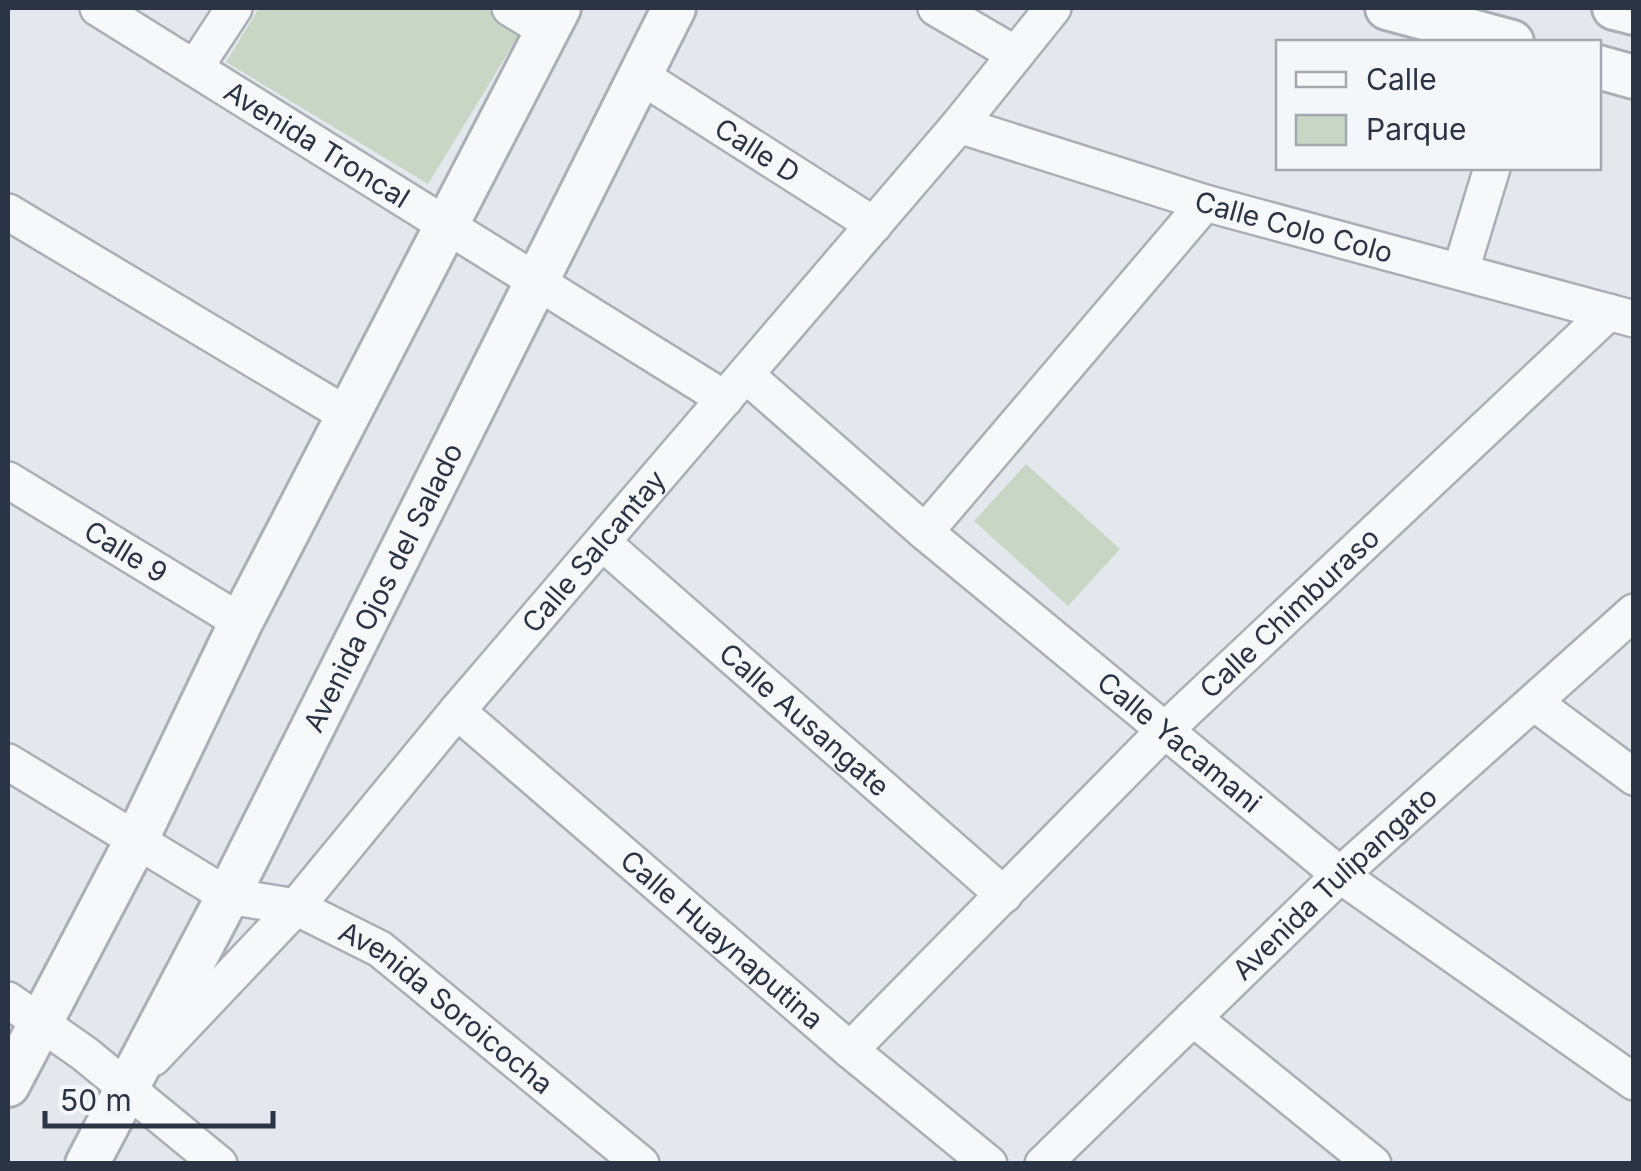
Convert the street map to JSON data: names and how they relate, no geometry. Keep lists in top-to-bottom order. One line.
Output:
{"streets":{"street":["Avenida Troncal","Calle D","Calle Colo Colo","Calle 9","Calle Salcantay","Avenida Ojos del Salado","Calle Chimburaso","Calle Ausangate","Calle Yacamani","Avenida Tulipangato","Calle Huaynaputina","Avenida Soroicocha"]},"crossings":[["Avenida Troncal","Calle Salcantay"],["Avenida Troncal","Avenida Ojos del Salado"],["Avenida Troncal","Calle Yacamani"],["Calle D","Calle Salcantay"],["Calle D","Avenida Ojos del Salado"],["Calle Colo Colo","Calle Salcantay"],["Calle Colo Colo","Calle Chimburaso"],["Calle Salcantay","Avenida Ojos del Salado"],["Calle Salcantay","Calle Ausangate"],["Calle Salcantay","Calle Yacamani"],["Calle Salcantay","Calle Huaynaputina"],["Calle Salcantay","Avenida Soroicocha"],["Avenida Ojos del Salado","Avenida Soroicocha"],["Calle Chimburaso","Calle Ausangate"],["Calle Chimburaso","Calle Yacamani"],["Calle Chimburaso","Calle Huaynaputina"],["Calle Yacamani","Avenida Tulipangato"]],"legend":["Calle","Parque"],"scale_bar":"50 m"}
